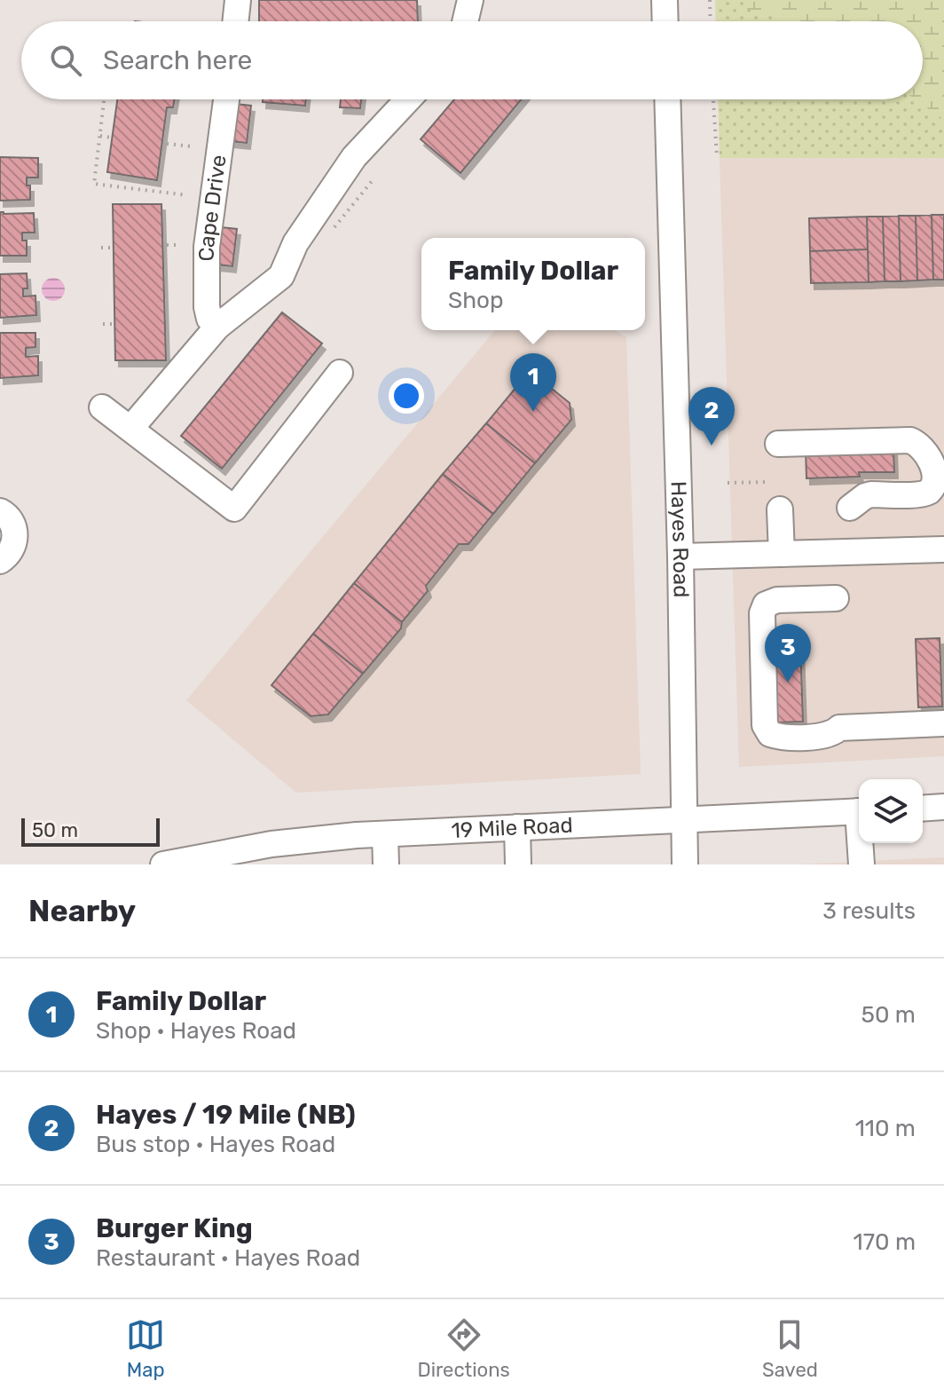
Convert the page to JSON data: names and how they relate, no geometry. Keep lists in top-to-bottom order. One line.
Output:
{"streets":{"street":["Cape Drive","Hayes Road","19 Mile Road"]},"crossings":[["Hayes Road","19 Mile Road"]],"scale_bar":"50 m","page":{"search":"Search here","popup":["Family Dollar","Shop"],"pins":["1","2","3"],"scale":"50 m","heading":["Nearby","3 results"],"list":[{"mark":"1","name":"Family Dollar","note":"Shop · Hayes Road","value":"50 m"},{"mark":"2","name":"Hayes / 19 Mile (NB)","note":"Bus stop · Hayes Road","value":"110 m"},{"mark":"3","name":"Burger King","note":"Restaurant · Hayes Road","value":"170 m"}],"nav":["Map","Directions","Saved"]}}
